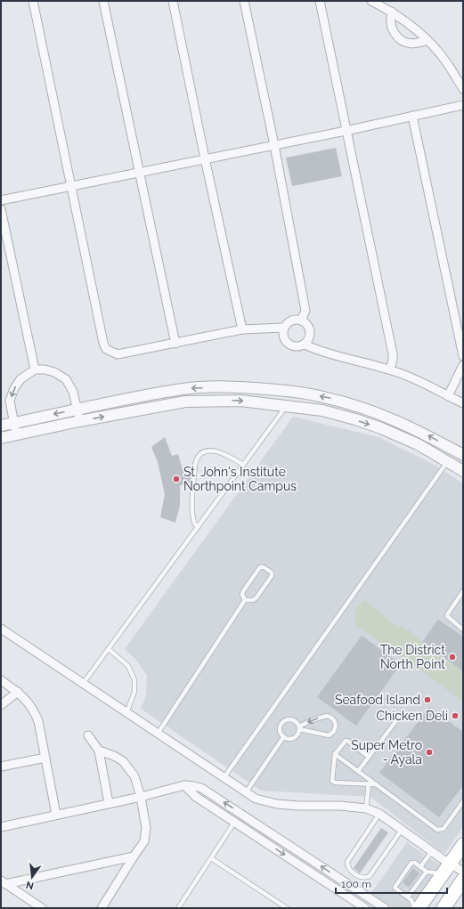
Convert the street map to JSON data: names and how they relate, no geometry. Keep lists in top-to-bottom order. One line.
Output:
{"places":["St. John's Institute Northpoint Campus","The District North Point","Seafood Island","Chicken Deli","Super Metro - Ayala"],"scale_bar":"100 m","north":"bottom"}
